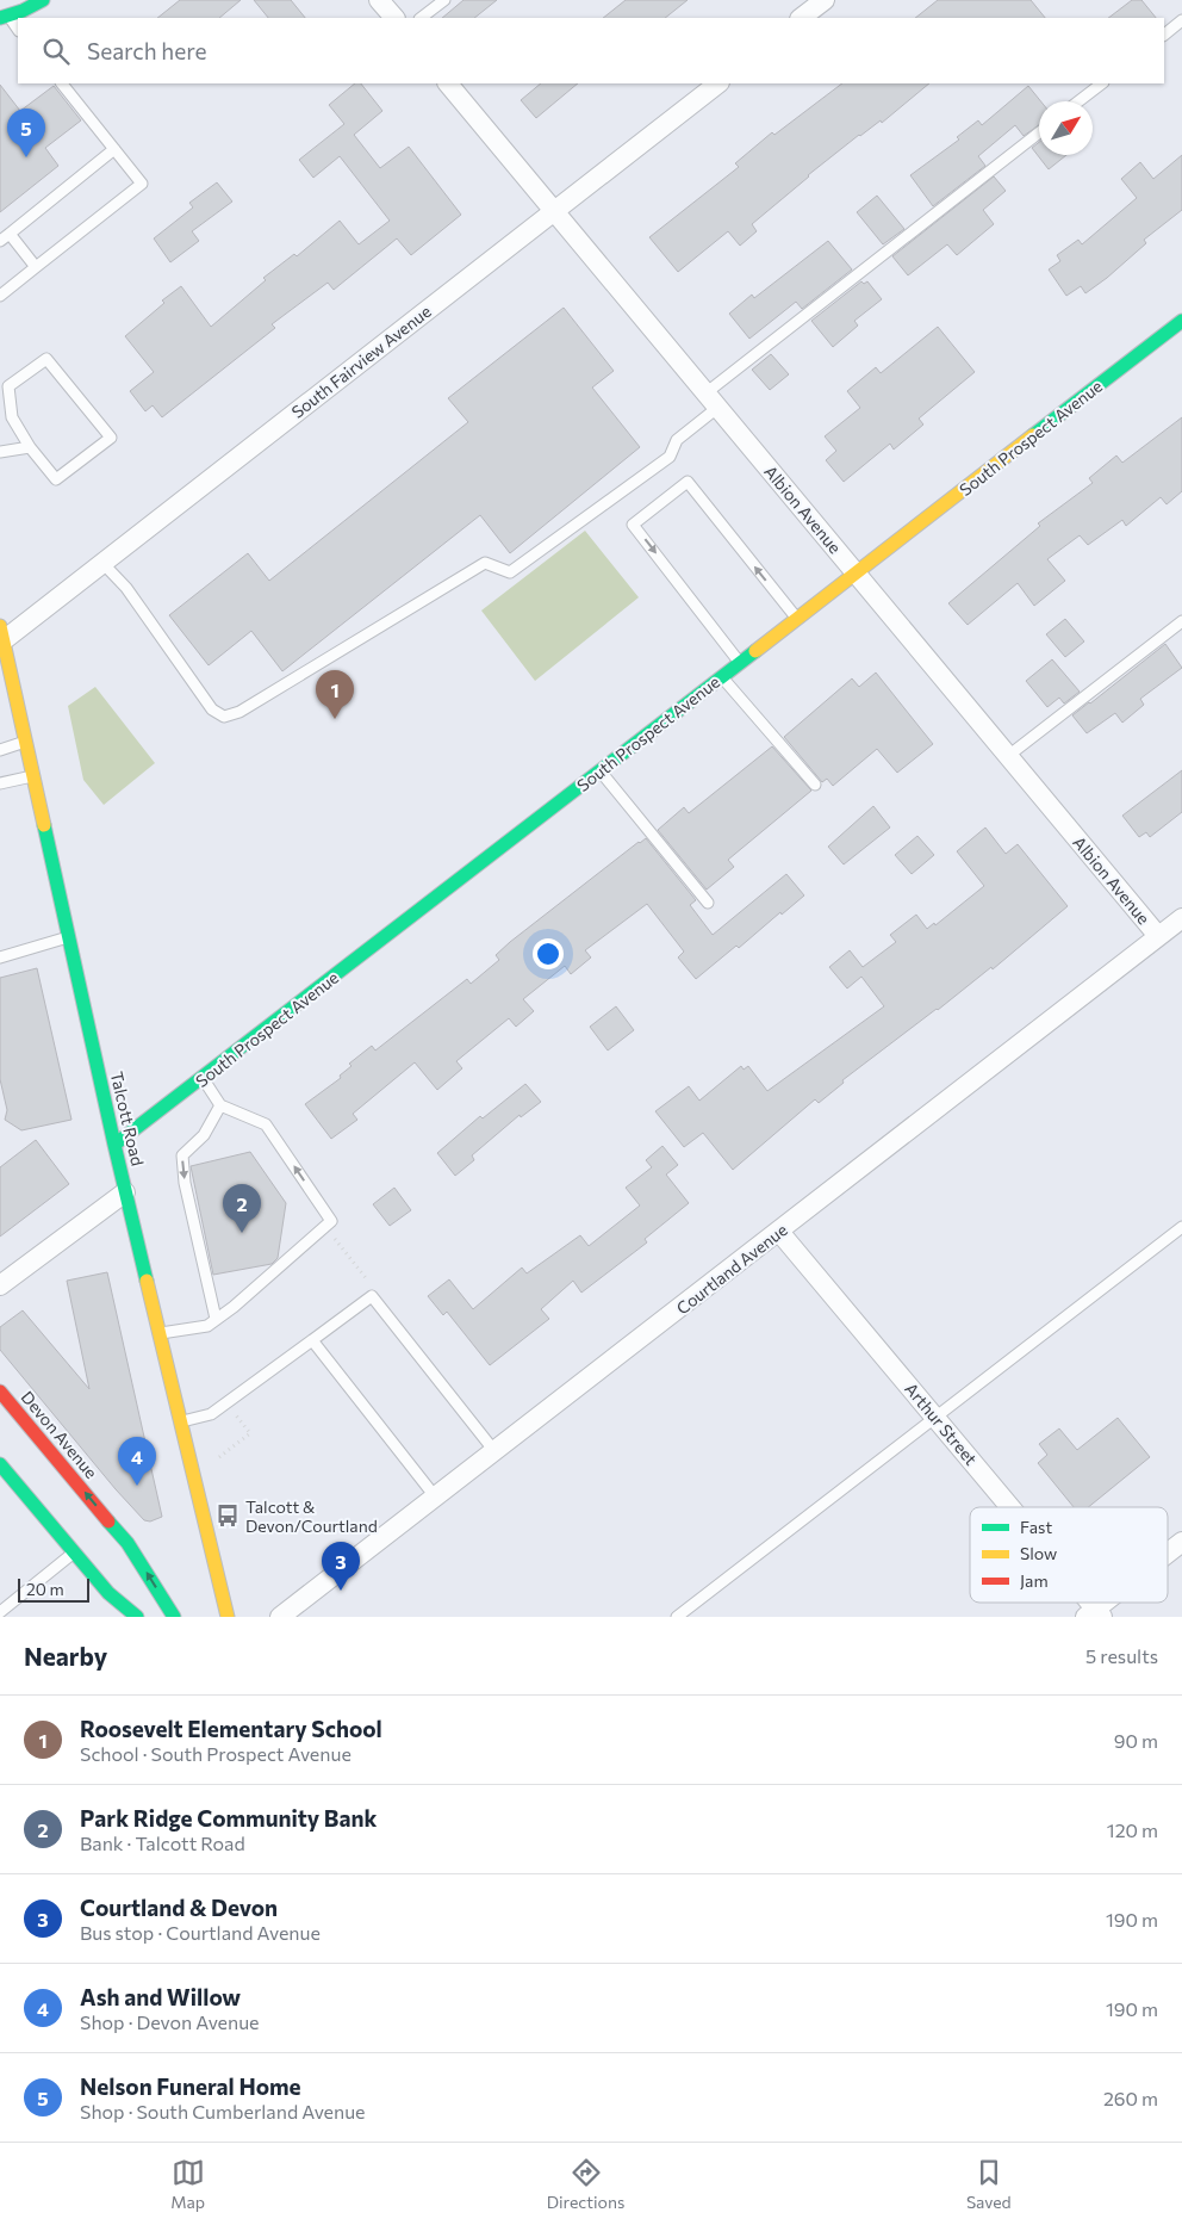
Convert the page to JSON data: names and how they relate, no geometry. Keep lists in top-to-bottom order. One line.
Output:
{"streets":{"street":["South Fairview Avenue","South Prospect Avenue","Albion Avenue","Talcott Road","Courtland Avenue","Arthur Street","Devon Avenue"]},"crossings":[["South Fairview Avenue","Albion Avenue"],["South Fairview Avenue","Talcott Road"],["South Prospect Avenue","Albion Avenue"],["South Prospect Avenue","Talcott Road"],["Albion Avenue","Courtland Avenue"],["Courtland Avenue","Arthur Street"]],"places":{"bus stop":["Talcott & Devon/Courtland"]},"legend":["Fast","Slow","Jam"],"scale_bar":"20 m","north":"top right","page":{"search":"Search here","pins":["5","1","2","4","3"],"scale":"20 m","heading":["Nearby","5 results"],"list":[{"mark":"1","name":"Roosevelt Elementary School","note":"School · South Prospect Avenue","value":"90 m"},{"mark":"2","name":"Park Ridge Community Bank","note":"Bank · Talcott Road","value":"120 m"},{"mark":"3","name":"Courtland & Devon","note":"Bus stop · Courtland Avenue","value":"190 m"},{"mark":"4","name":"Ash and Willow","note":"Shop · Devon Avenue","value":"190 m"},{"mark":"5","name":"Nelson Funeral Home","note":"Shop · South Cumberland Avenue","value":"260 m"}],"nav":["Map","Directions","Saved"]}}
